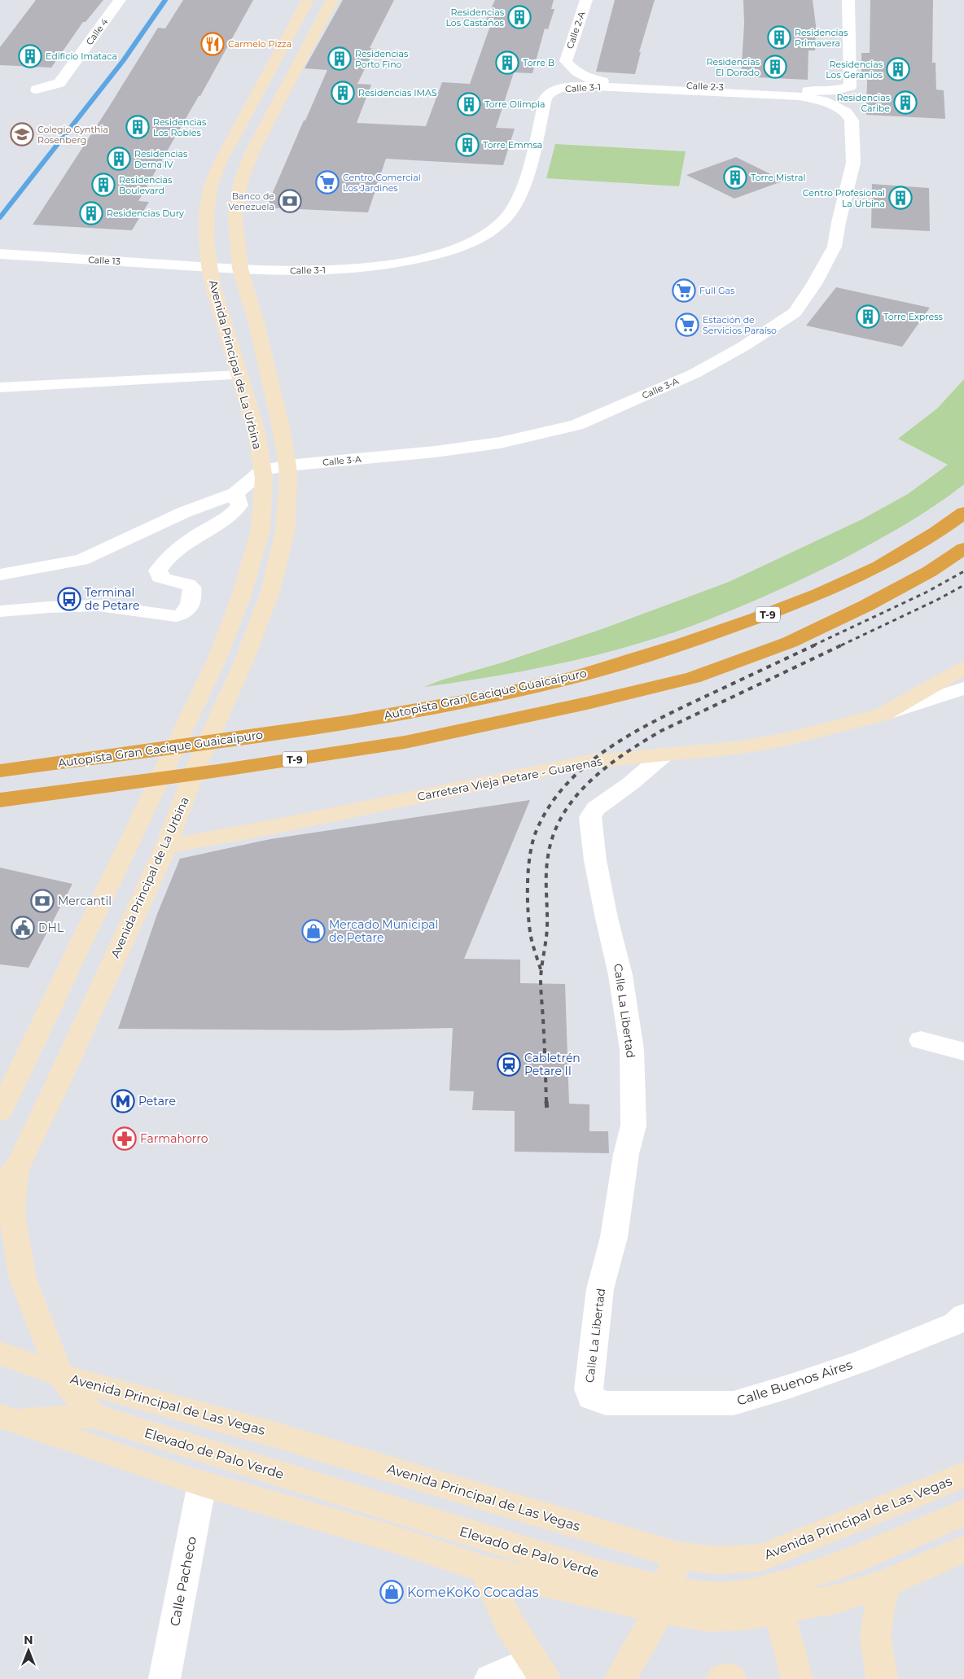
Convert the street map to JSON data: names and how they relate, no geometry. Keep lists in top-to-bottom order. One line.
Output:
{"streets":{"highway":["T-9","Autopista Gran Cacique Guaicaipuro"],"main road":["Avenida Principal de La Urbina","Carretera Vieja Petare - Guarenas","Avenida Principal de Las Vegas","Elevado de Palo Verde"],"street":["Calle 2-A","Calle 4","Calle 2-3","Calle 3-1","Calle 13","Calle 3-A","Calle La Libertad","Calle Buenos Aires","Calle Pacheco"]},"crossings":[["Calle 2-A","Calle 2-3"],["Calle 3-1","Calle 13"],["Calle 3-1","Avenida Principal de La Urbina"],["Calle 3-1","Calle 3-A"],["Calle 13","Avenida Principal de La Urbina"],["Avenida Principal de La Urbina","Calle 3-A"],["Avenida Principal de La Urbina","Carretera Vieja Petare - Guarenas"],["Carretera Vieja Petare - Guarenas","Calle La Libertad"],["Calle La Libertad","Calle Buenos Aires"]],"places":{"building":["Residencias Los Castaños","Residencias Primavera","Edificio Imataca","Residencias Porto Fino","Torre B","Residencias El Dorado","Residencias Los Geranios","Residencias IMAS","Residencias Caribe","Torre Olimpia","Residencias Los Robles","Torre Emmsa","Residencias Derna IV","Torre Mistral","Residencias Boulevard","Centro Profesional La Urbina","Residencias Dury","Torre Express"],"restaurant":["Carmelo Pizza"],"school or university":["Colegio Cynthia Rosenberg"],"supermarket":["Centro Comercial Los Jardines","Full Gas","Estación de Servicios Paraíso"],"bank":["Banco de Venezuela","Mercantil"],"bus stop":["Terminal de Petare"],"public building":["DHL"],"shop":["Mercado Municipal de Petare","KomeKoKo Cocadas"],"station":["Cabletrén Petare II"],"metro station":["Petare"],"pharmacy":["Farmahorro"]},"north":"top"}
